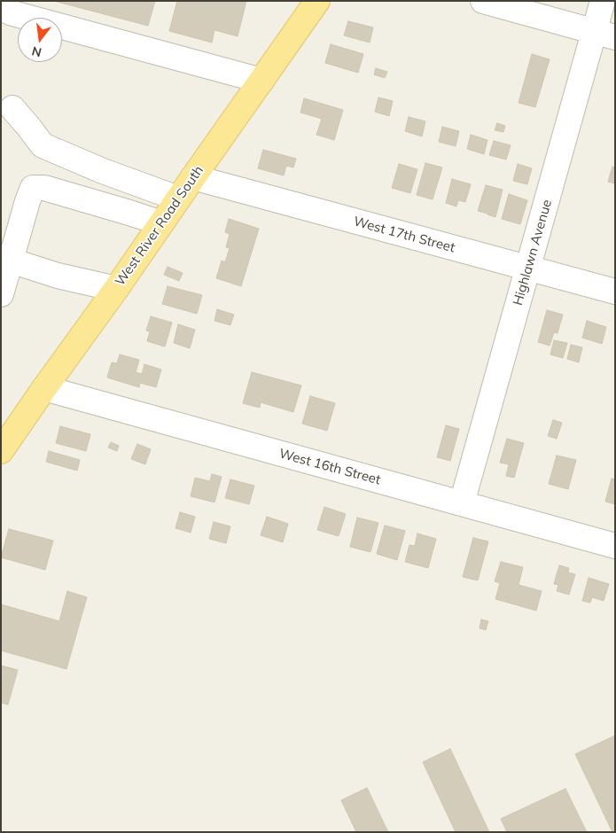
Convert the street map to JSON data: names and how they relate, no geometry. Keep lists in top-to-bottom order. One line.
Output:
{"streets":{"main road":["West River Road South"],"street":["West 17th Street","Highlawn Avenue","West 16th Street"]},"crossings":[["West River Road South","West 17th Street"],["West River Road South","West 16th Street"],["West 17th Street","Highlawn Avenue"],["Highlawn Avenue","West 16th Street"]],"north":"bottom"}
